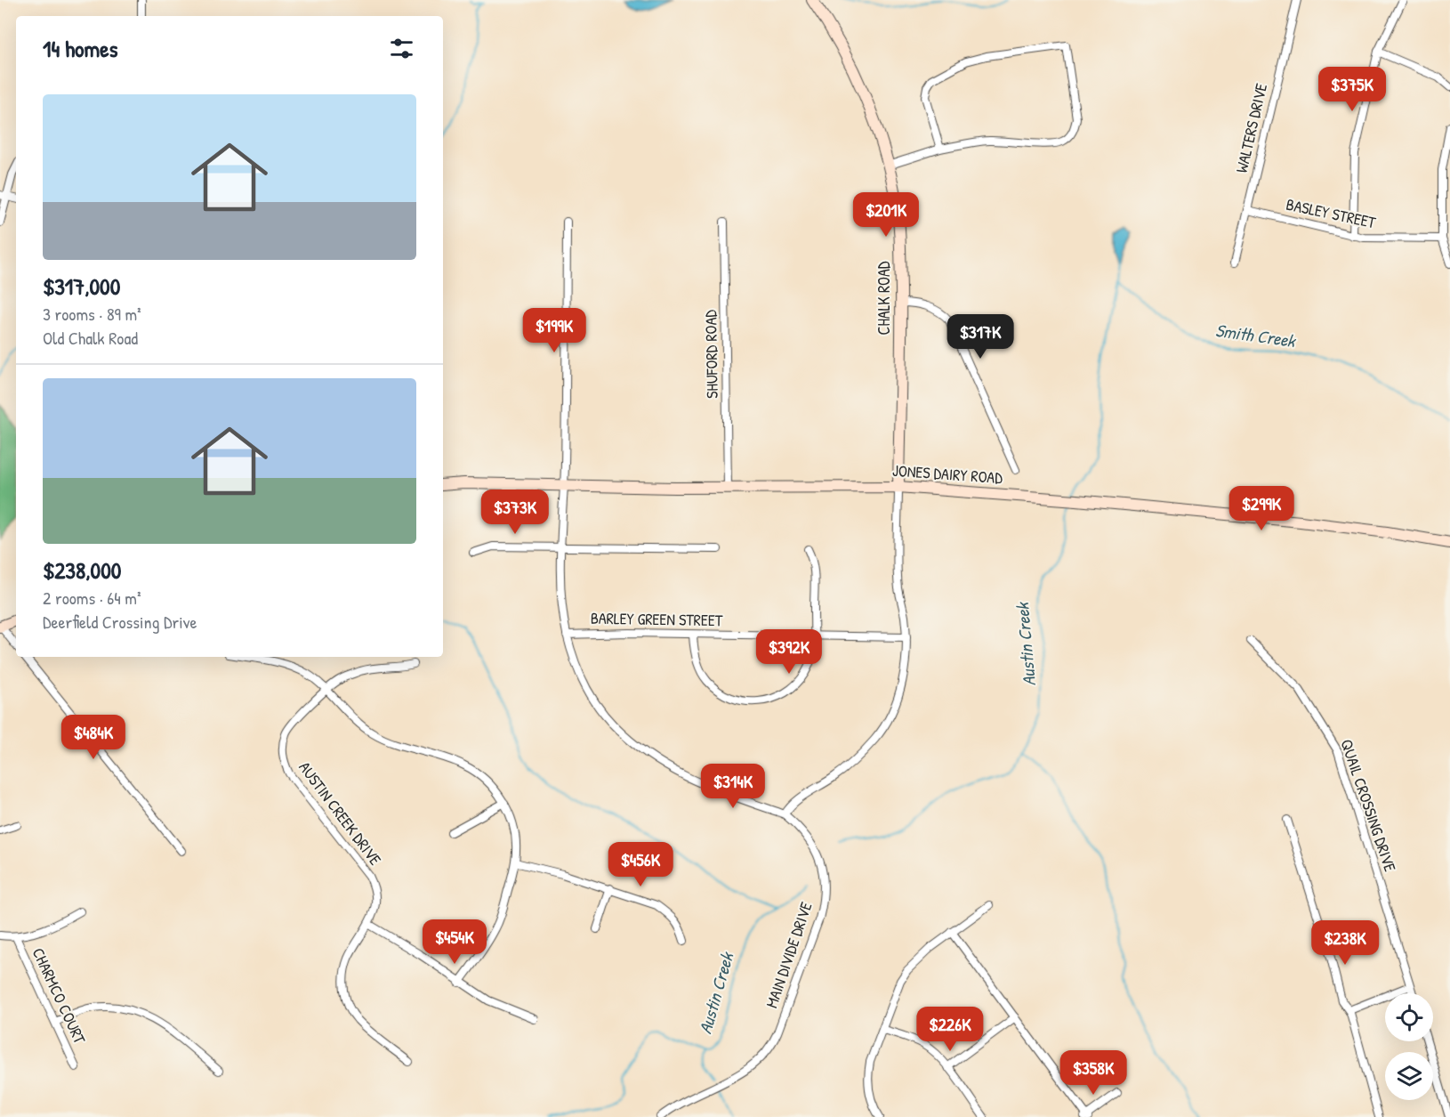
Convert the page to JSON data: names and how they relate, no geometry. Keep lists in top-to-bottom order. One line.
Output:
{"streets":{"street":["WALTERS DRIVE","BASLEY STREET","CHALK ROAD","SHUFORD ROAD","JONES DAIRY ROAD","BARLEY GREEN STREET","QUAIL CROSSING DRIVE","AUSTIN CREEK DRIVE","MAIN DIVIDE DRIVE","CHARMCO COURT"]},"crossings":[["WALTERS DRIVE","BASLEY STREET"],["CHALK ROAD","JONES DAIRY ROAD"],["SHUFORD ROAD","JONES DAIRY ROAD"],["JONES DAIRY ROAD","MAIN DIVIDE DRIVE"],["BARLEY GREEN STREET","MAIN DIVIDE DRIVE"]],"water":["Smith Creek","Austin Creek"],"page":{"heading":"14 homes","price":["$375K","$201K","$199K","$317K","$299K","$373K","$392K","$484K","$314K","$456K","$454K","$238K","$226K","$358K"],"list":[{"name":"$317,000","note":"3 rooms · 89 m² · Old Chalk Road"},{"name":"$238,000","note":"2 rooms · 64 m² · Deerfield Crossing Drive"}]}}
